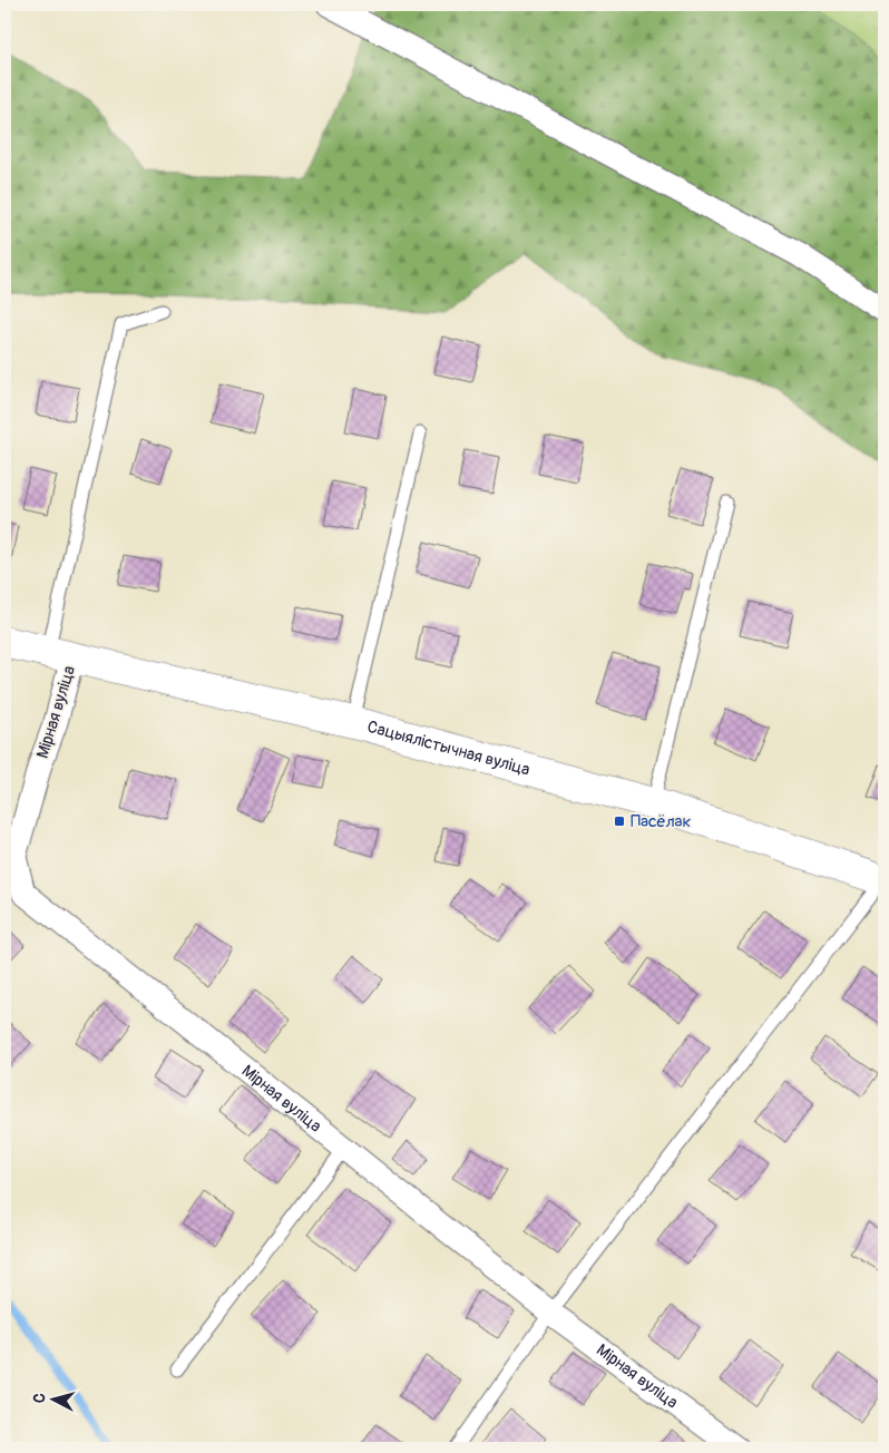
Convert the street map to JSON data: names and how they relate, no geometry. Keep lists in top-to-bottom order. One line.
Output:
{"streets":{"main road":["Сацыялістычная вуліца"],"street":["Мірная вуліца"]},"crossings":[["Мірная вуліца","Сацыялістычная вуліца"]],"places":{"transit":["Пасёлак"]},"north":"left"}
